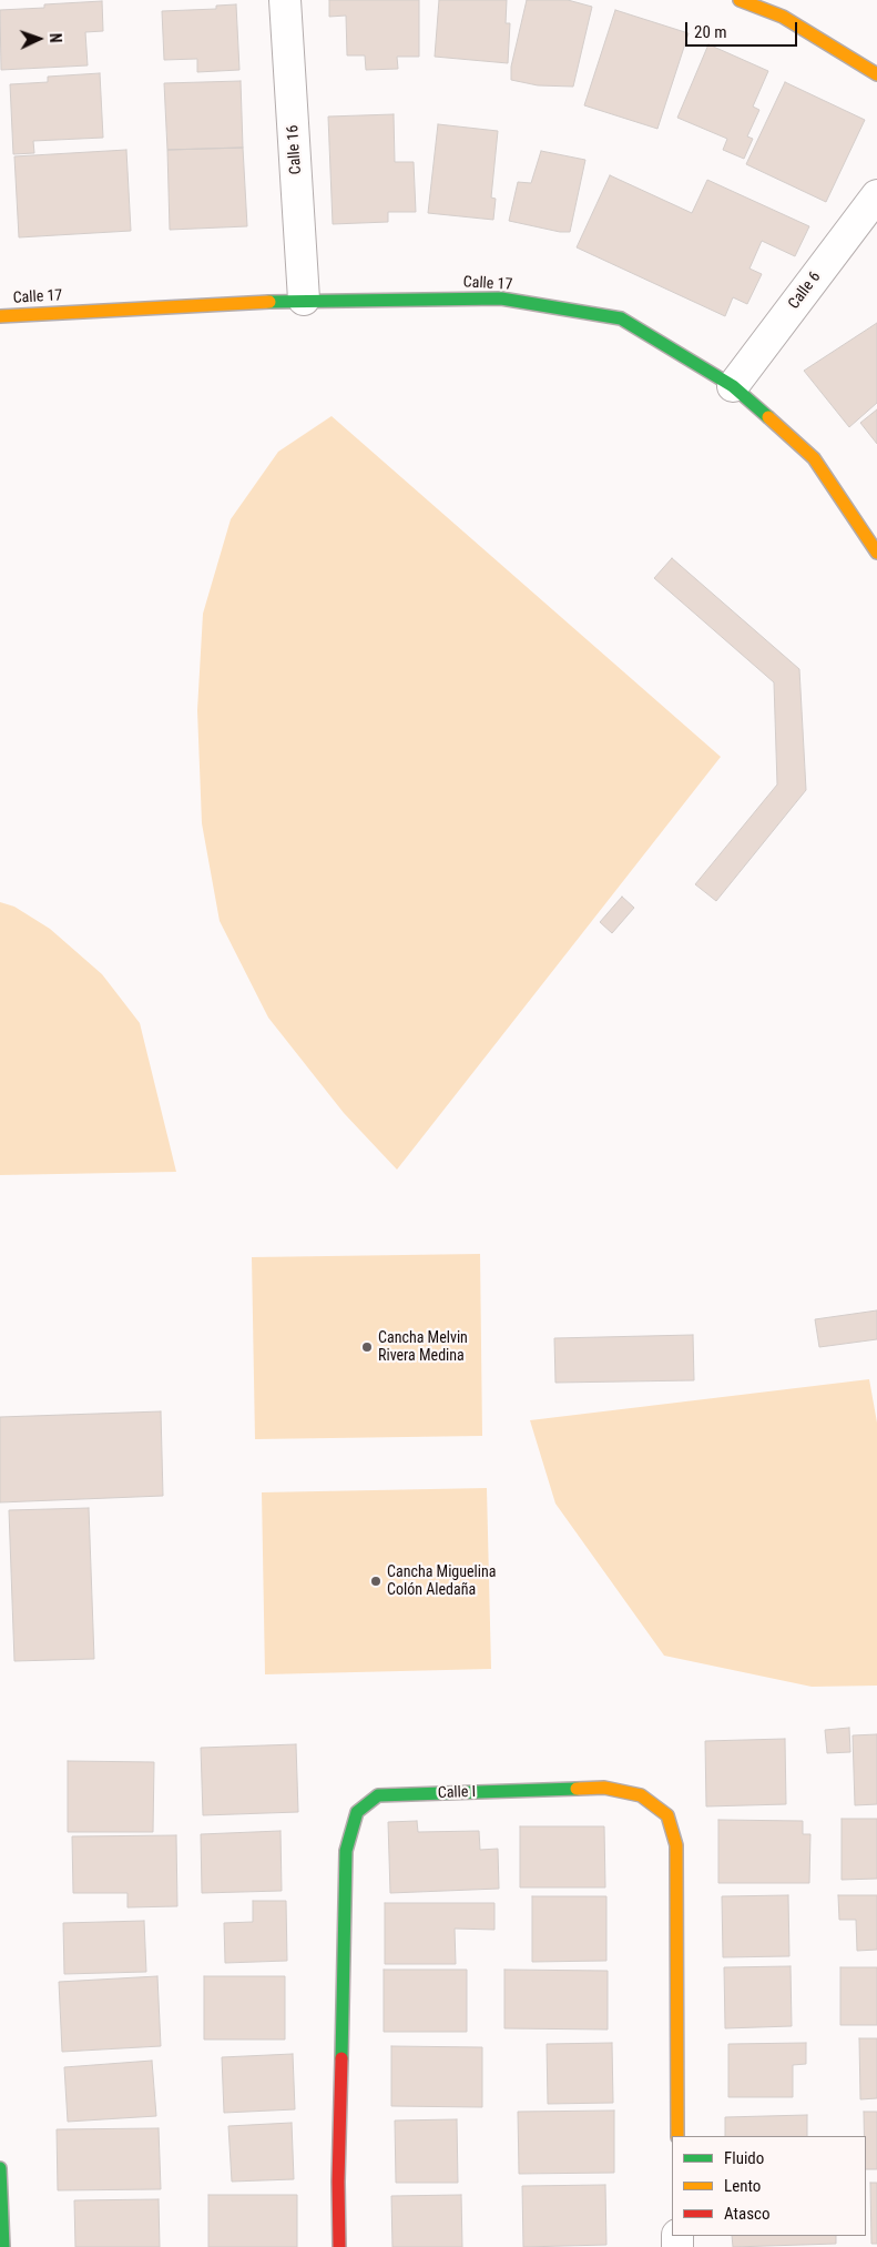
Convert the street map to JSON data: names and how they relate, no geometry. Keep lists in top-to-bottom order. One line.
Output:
{"streets":{"street":["Calle 16","Calle 17","Calle 6","Calle I"]},"crossings":[["Calle 16","Calle 17"],["Calle 17","Calle 6"]],"places":["Cancha Melvin Rivera Medina","Cancha Miguelina Colón Aledaña"],"legend":["Fluido","Lento","Atasco"],"scale_bar":"20 m","north":"right"}
